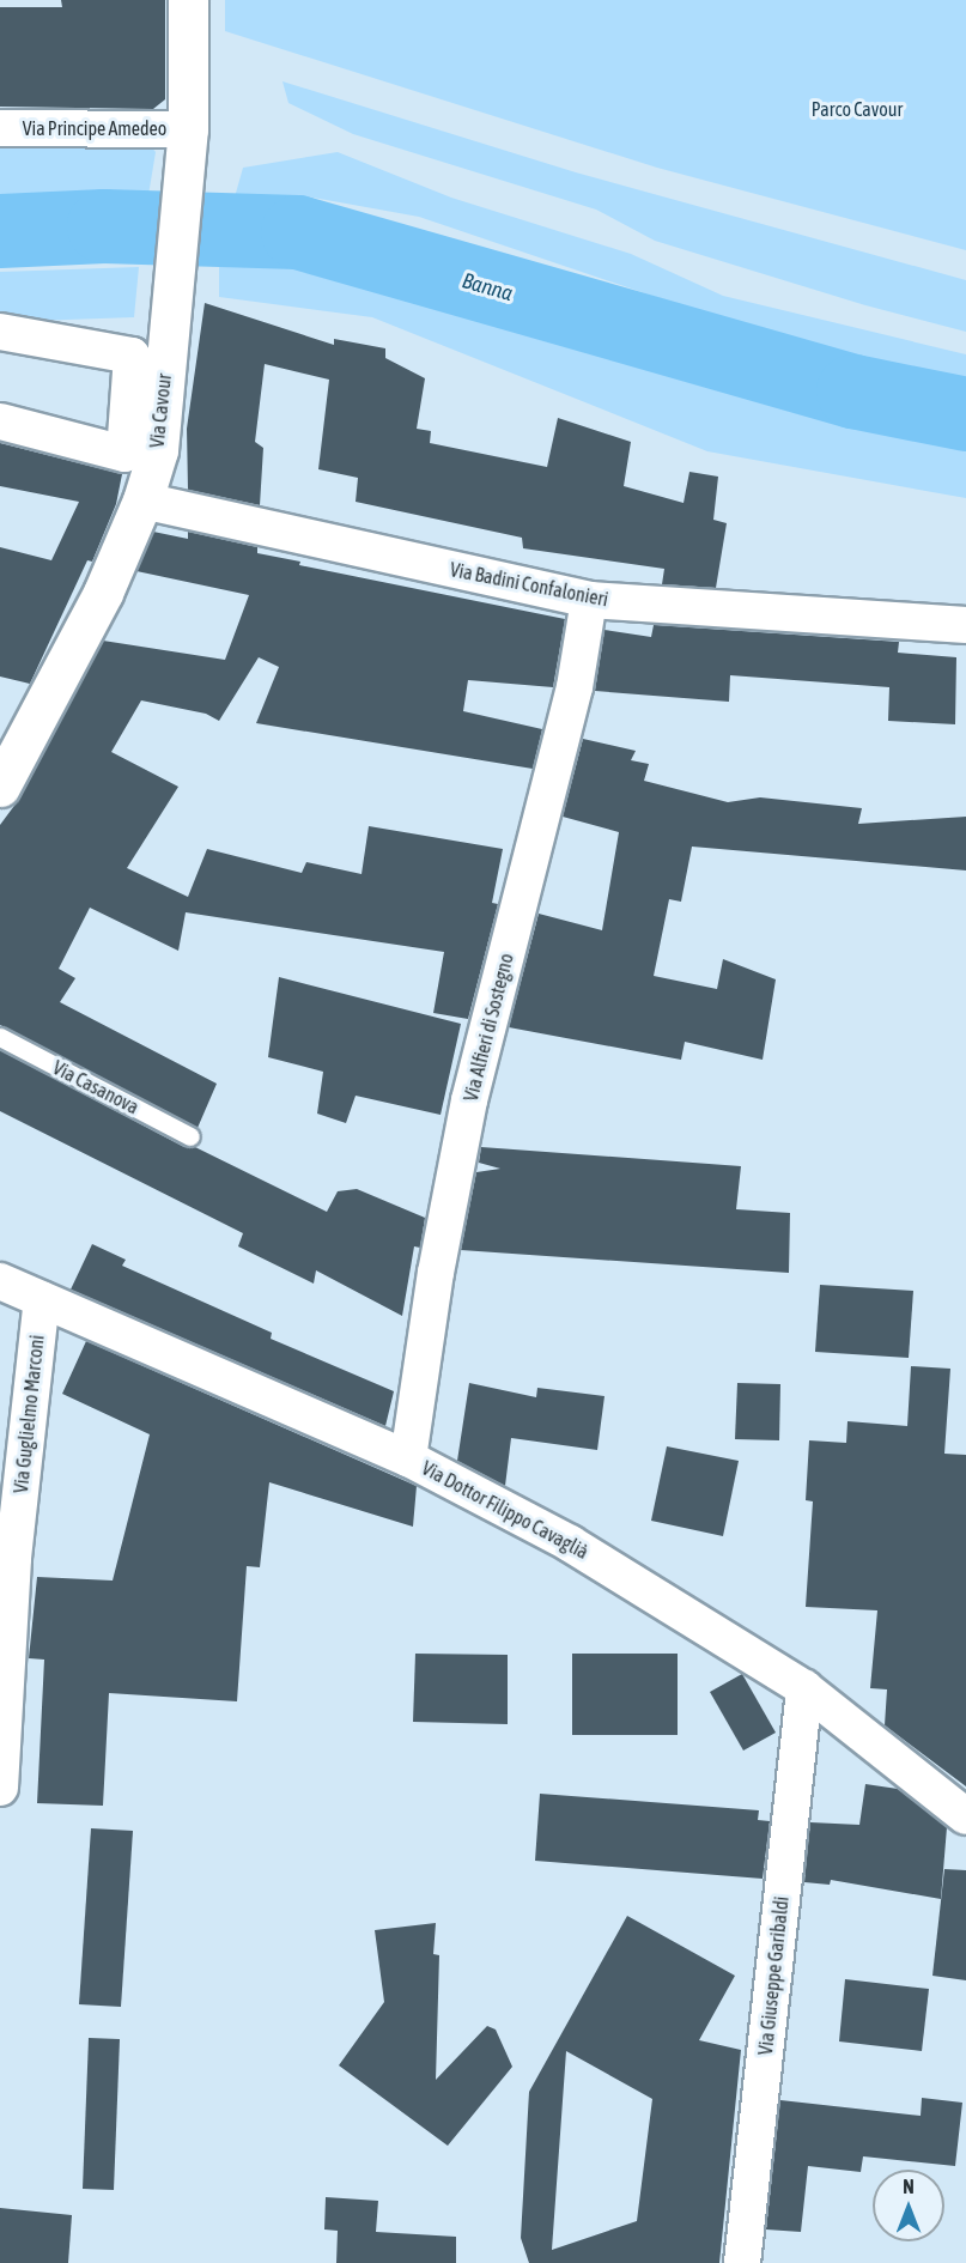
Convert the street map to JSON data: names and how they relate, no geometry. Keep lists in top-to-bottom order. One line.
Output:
{"streets":{"street":["Via Principe Amedeo","Via Cavour","Via Badini Confalonieri","Via Alfieri di Sostegno","Via Guglielmo Marconi","Via Dottor Filippo Cavaglià","Via Giuseppe Garibaldi"],"lane":["Via Casanova"]},"crossings":[["Via Principe Amedeo","Via Cavour"],["Via Cavour","Via Badini Confalonieri"],["Via Badini Confalonieri","Via Alfieri di Sostegno"],["Via Alfieri di Sostegno","Via Dottor Filippo Cavaglià"],["Via Guglielmo Marconi","Via Dottor Filippo Cavaglià"],["Via Dottor Filippo Cavaglià","Via Giuseppe Garibaldi"]],"water":["Banna"],"parks":["Parco Cavour"],"north":"top"}
